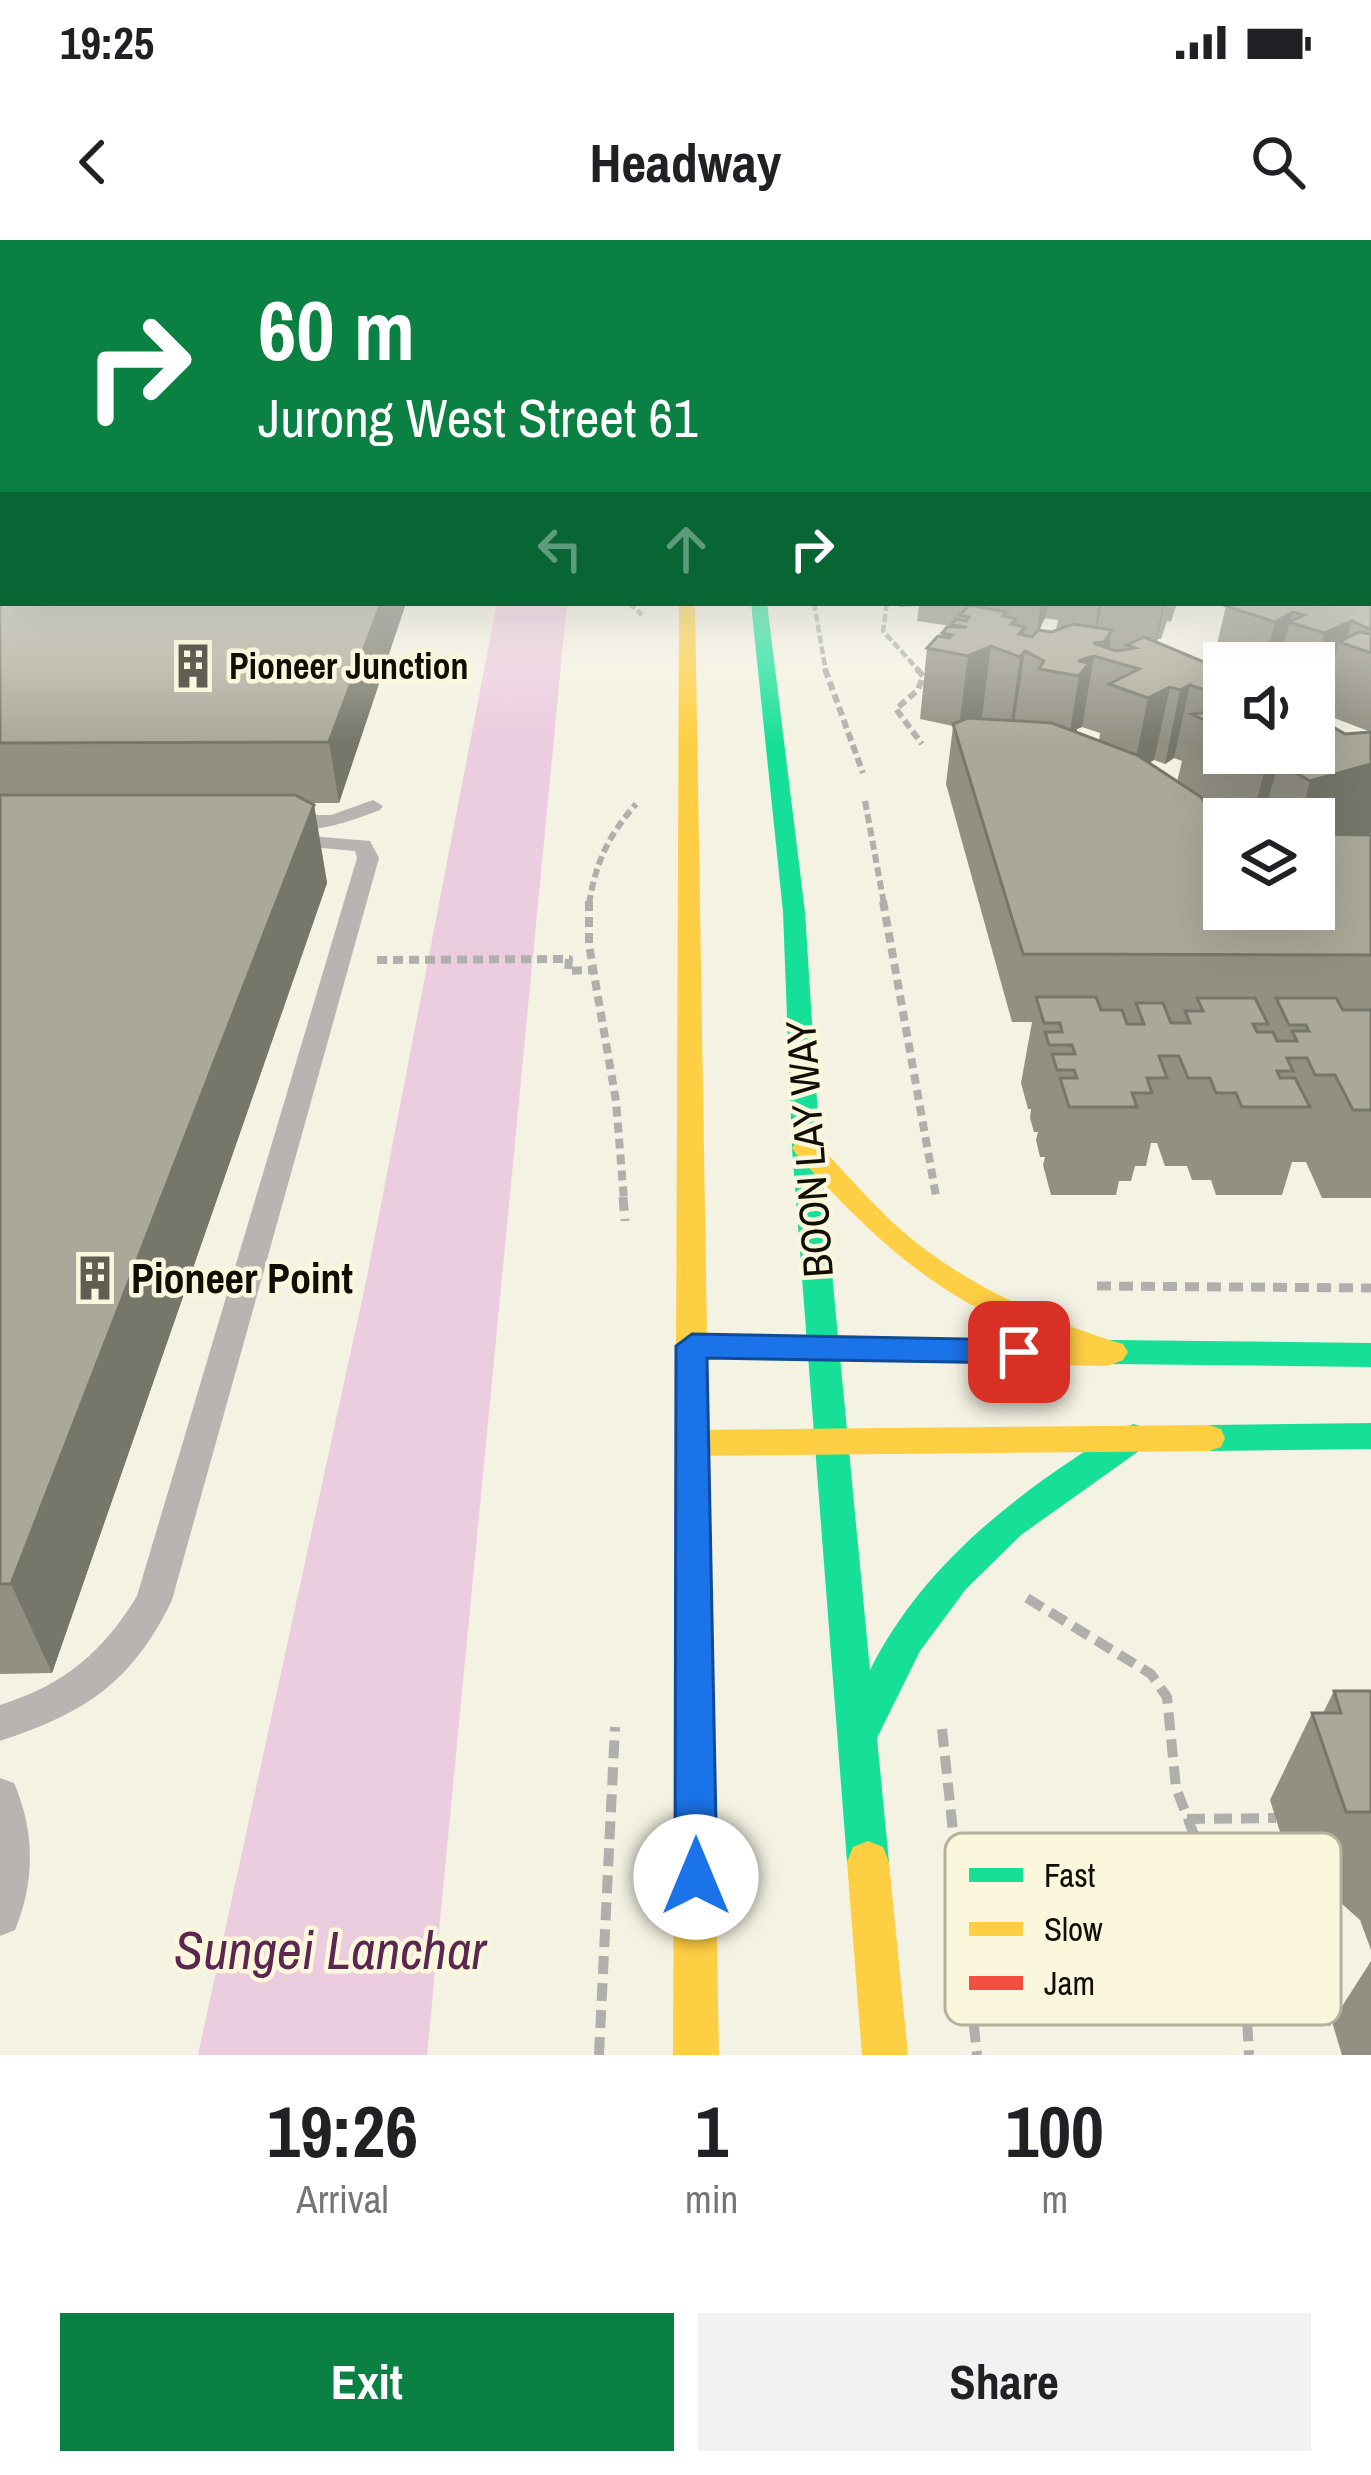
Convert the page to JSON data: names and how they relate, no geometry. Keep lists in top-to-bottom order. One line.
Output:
{"streets":{"main road":["BOON LAY WAY"]},"water":["Sungei Lanchar"],"places":{"building":["Pioneer Junction","Pioneer Point"]},"legend":["Fast","Slow","Jam"],"page":{"status":"19:25","header":"Headway","turn":["60 m","Jurong West Street 61"],"eta":["19:26","Arrival","1","min","100","m"],"buttons":["Exit","Share"]}}
